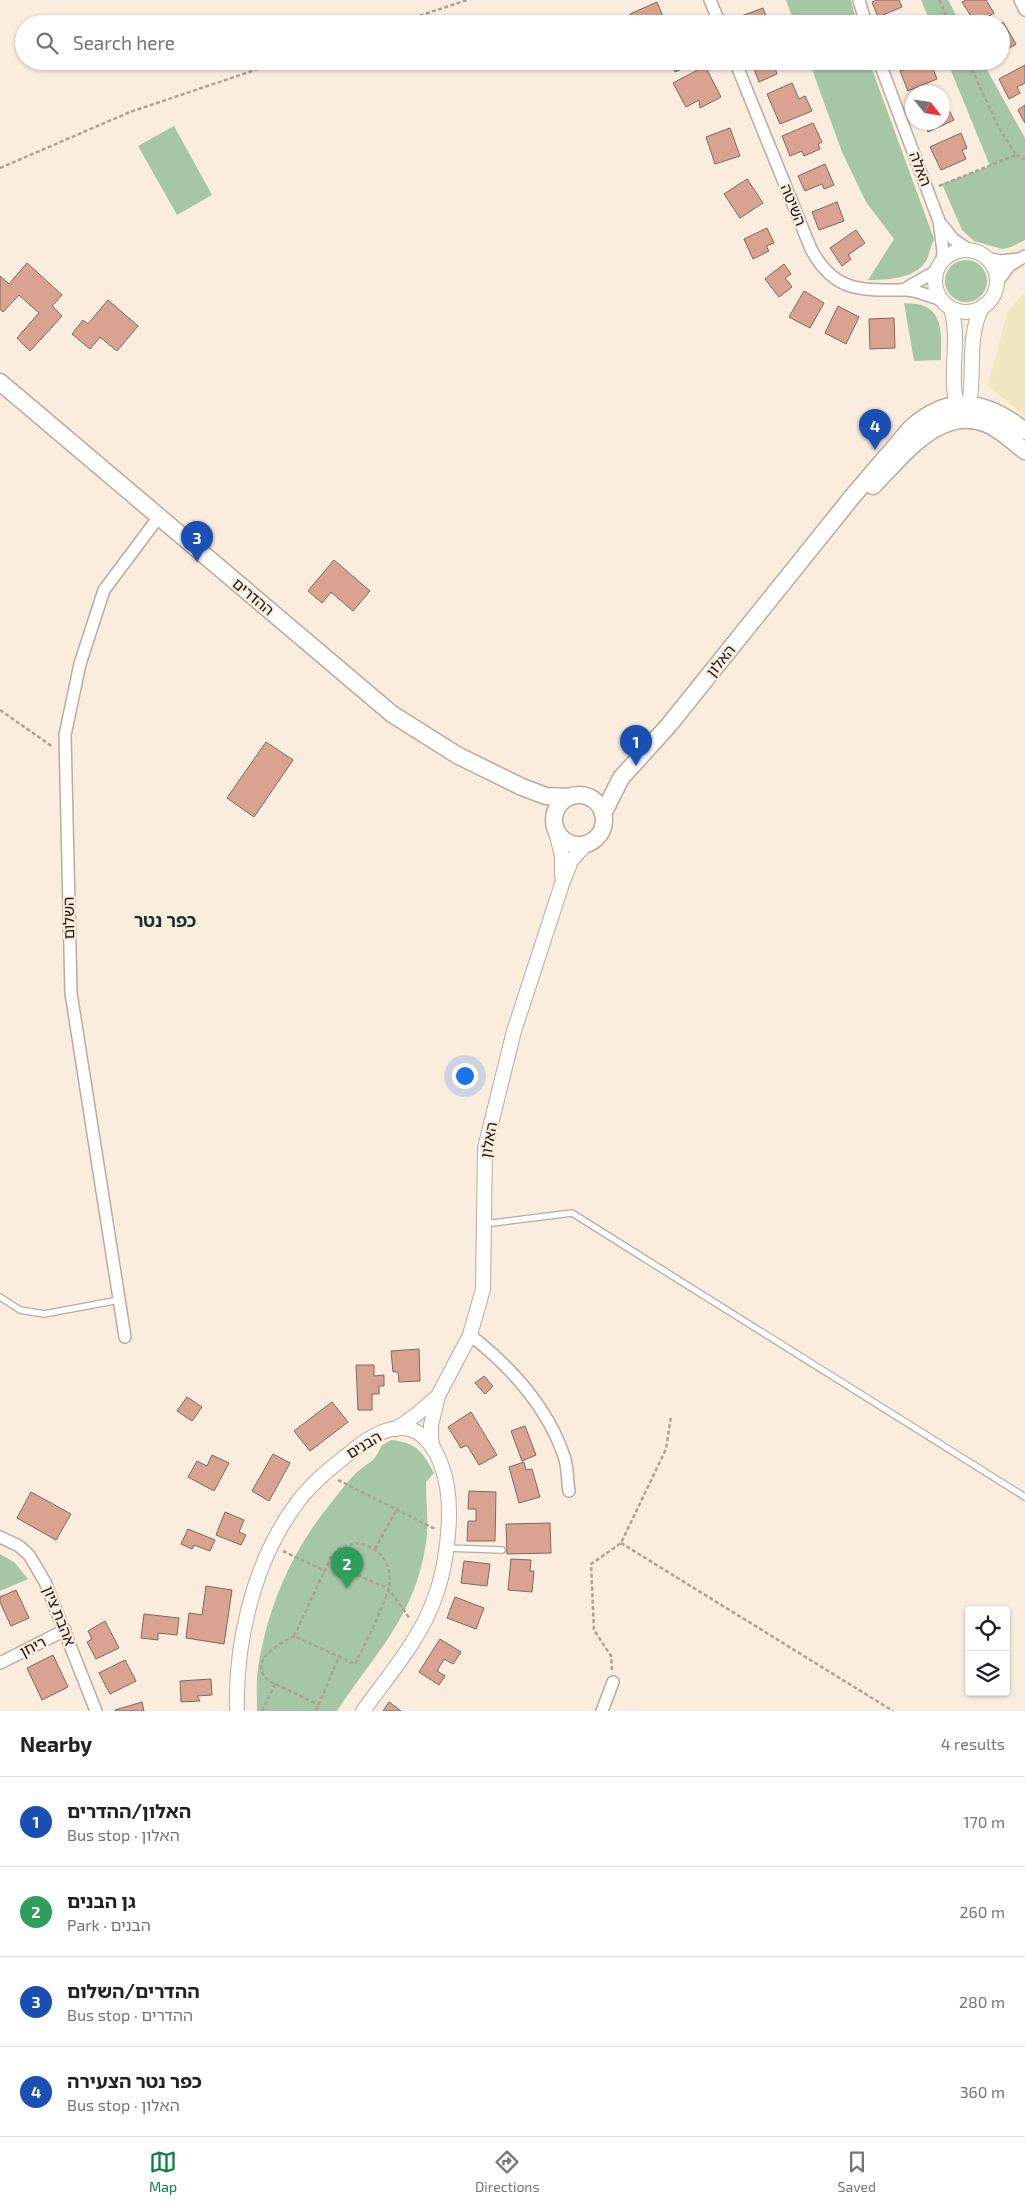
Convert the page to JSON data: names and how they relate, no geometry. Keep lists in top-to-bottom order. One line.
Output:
{"streets":{"main road":["ההדרים","האלון"],"street":["האלה","השיטה","השלום","הבנים","אהבת ציון","ריחן"]},"crossings":[["האלה","השיטה"],["ההדרים","האלון"],["ההדרים","השלום"],["האלון","הבנים"],["אהבת ציון","ריחן"]],"districts":["כפר נטר"],"north":"bottom right","page":{"search":"Search here","pins":["4","3","1","2"],"heading":["Nearby","4 results"],"list":[{"mark":"1","name":"האלון/ההדרים","note":"Bus stop · האלון","value":"170 m"},{"mark":"2","name":"גן הבנים","note":"Park · הבנים","value":"260 m"},{"mark":"3","name":"ההדרים/השלום","note":"Bus stop · ההדרים","value":"280 m"},{"mark":"4","name":"כפר נטר הצעירה","note":"Bus stop · האלון","value":"360 m"}],"nav":["Map","Directions","Saved"]}}
